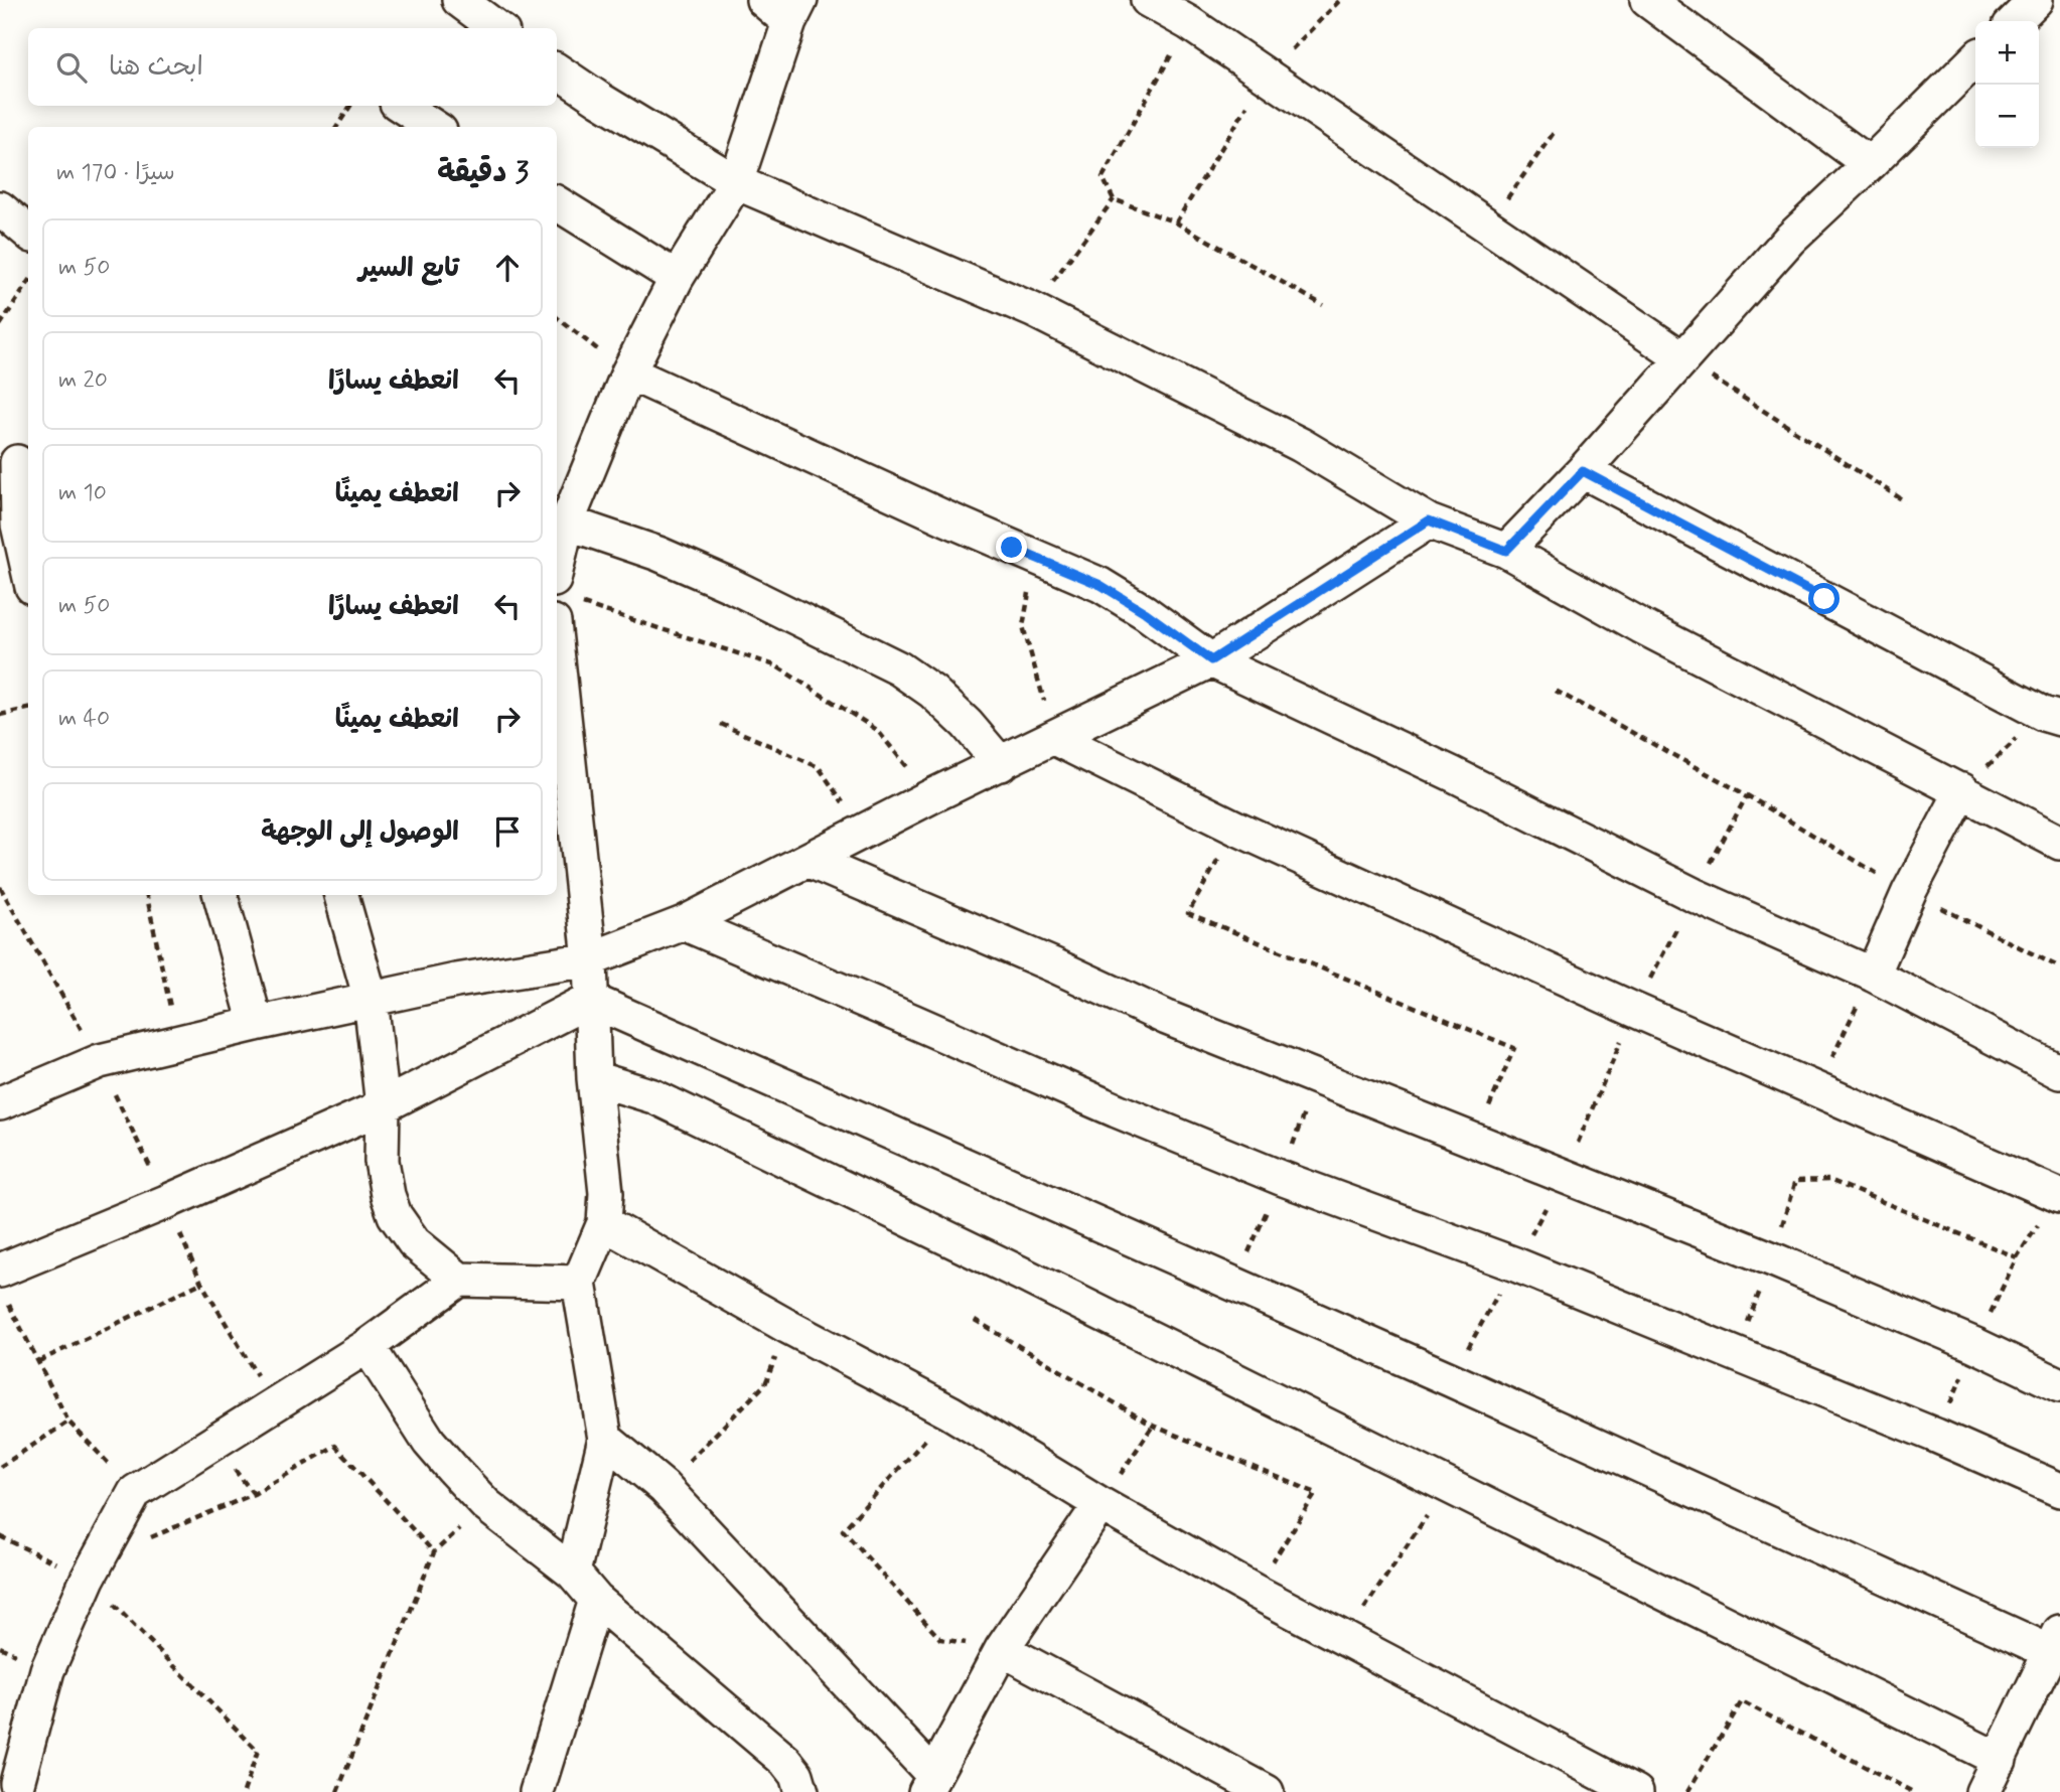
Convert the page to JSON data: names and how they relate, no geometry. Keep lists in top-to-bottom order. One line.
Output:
{"page":{"map_buttons":["+","−"],"search":"ابحث هنا","heading":["3 دقيقة","سيرًا · 170 m"],"list":[["تابع السير","50 m"],["انعطف يسارًا","20 m"],["انعطف يمينًا","10 m"],["انعطف يسارًا","50 m"],["انعطف يمينًا","40 m"],"الوصول إلى الوجهة"]}}
